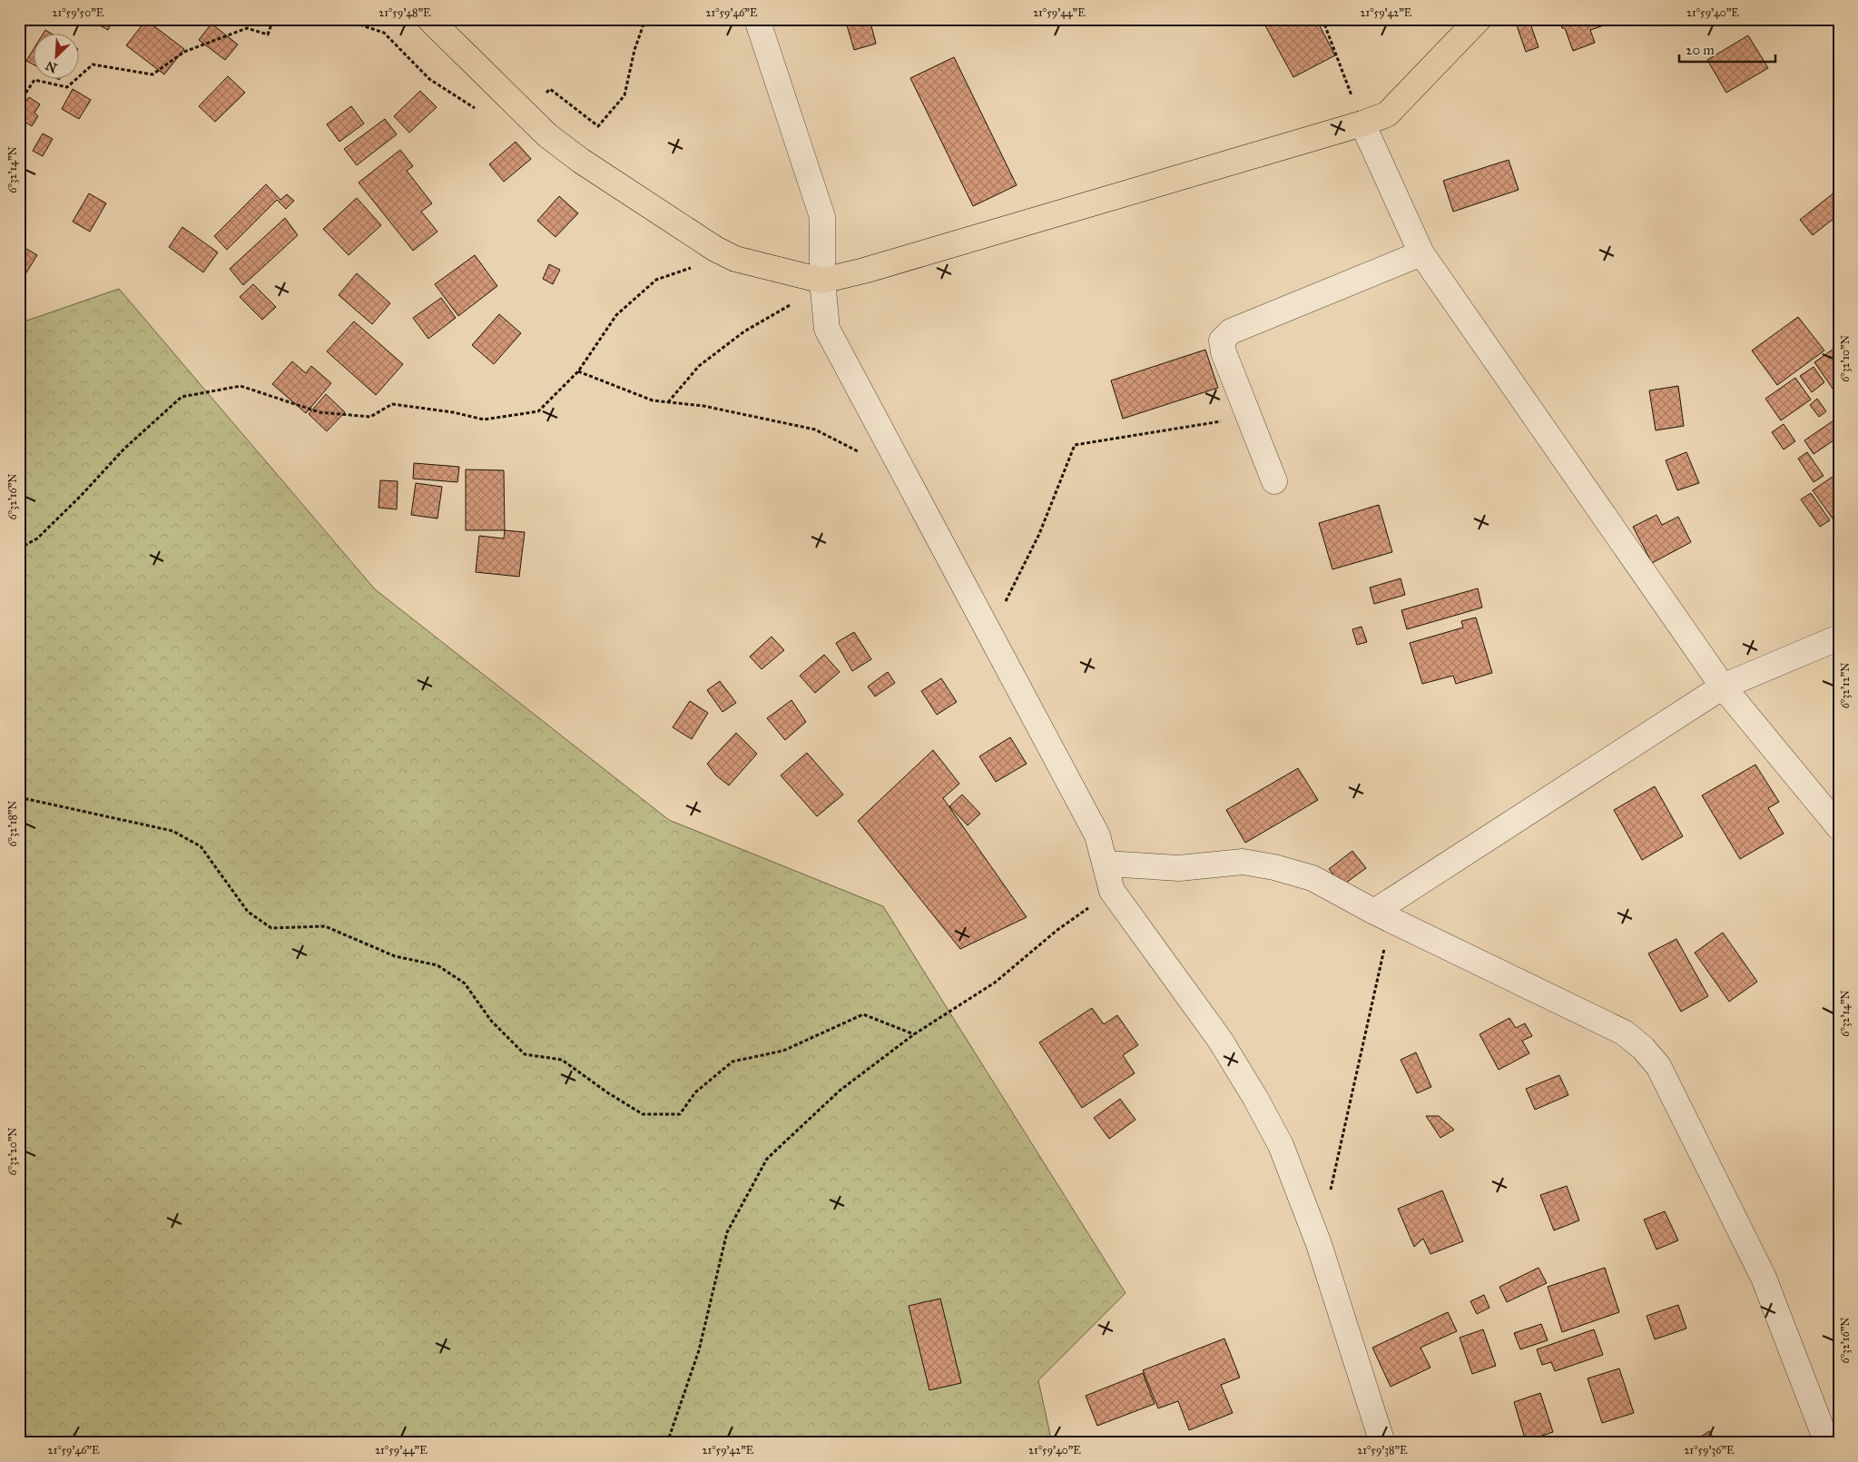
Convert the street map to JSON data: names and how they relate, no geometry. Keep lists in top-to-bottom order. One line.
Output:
{"scale_bar":"20 m","north":"bottom left","coordinates":["21°59'50\"E","21°59'48\"E","21°59'46\"E","21°59'44\"E","21°59'42\"E","21°59'40\"E","6°32'14\"N","6°32'10\"N","6°32'16\"N","6°32'12\"N","6°32'18\"N","6°32'20\"N","21°59'38\"E","21°59'36\"E"]}
